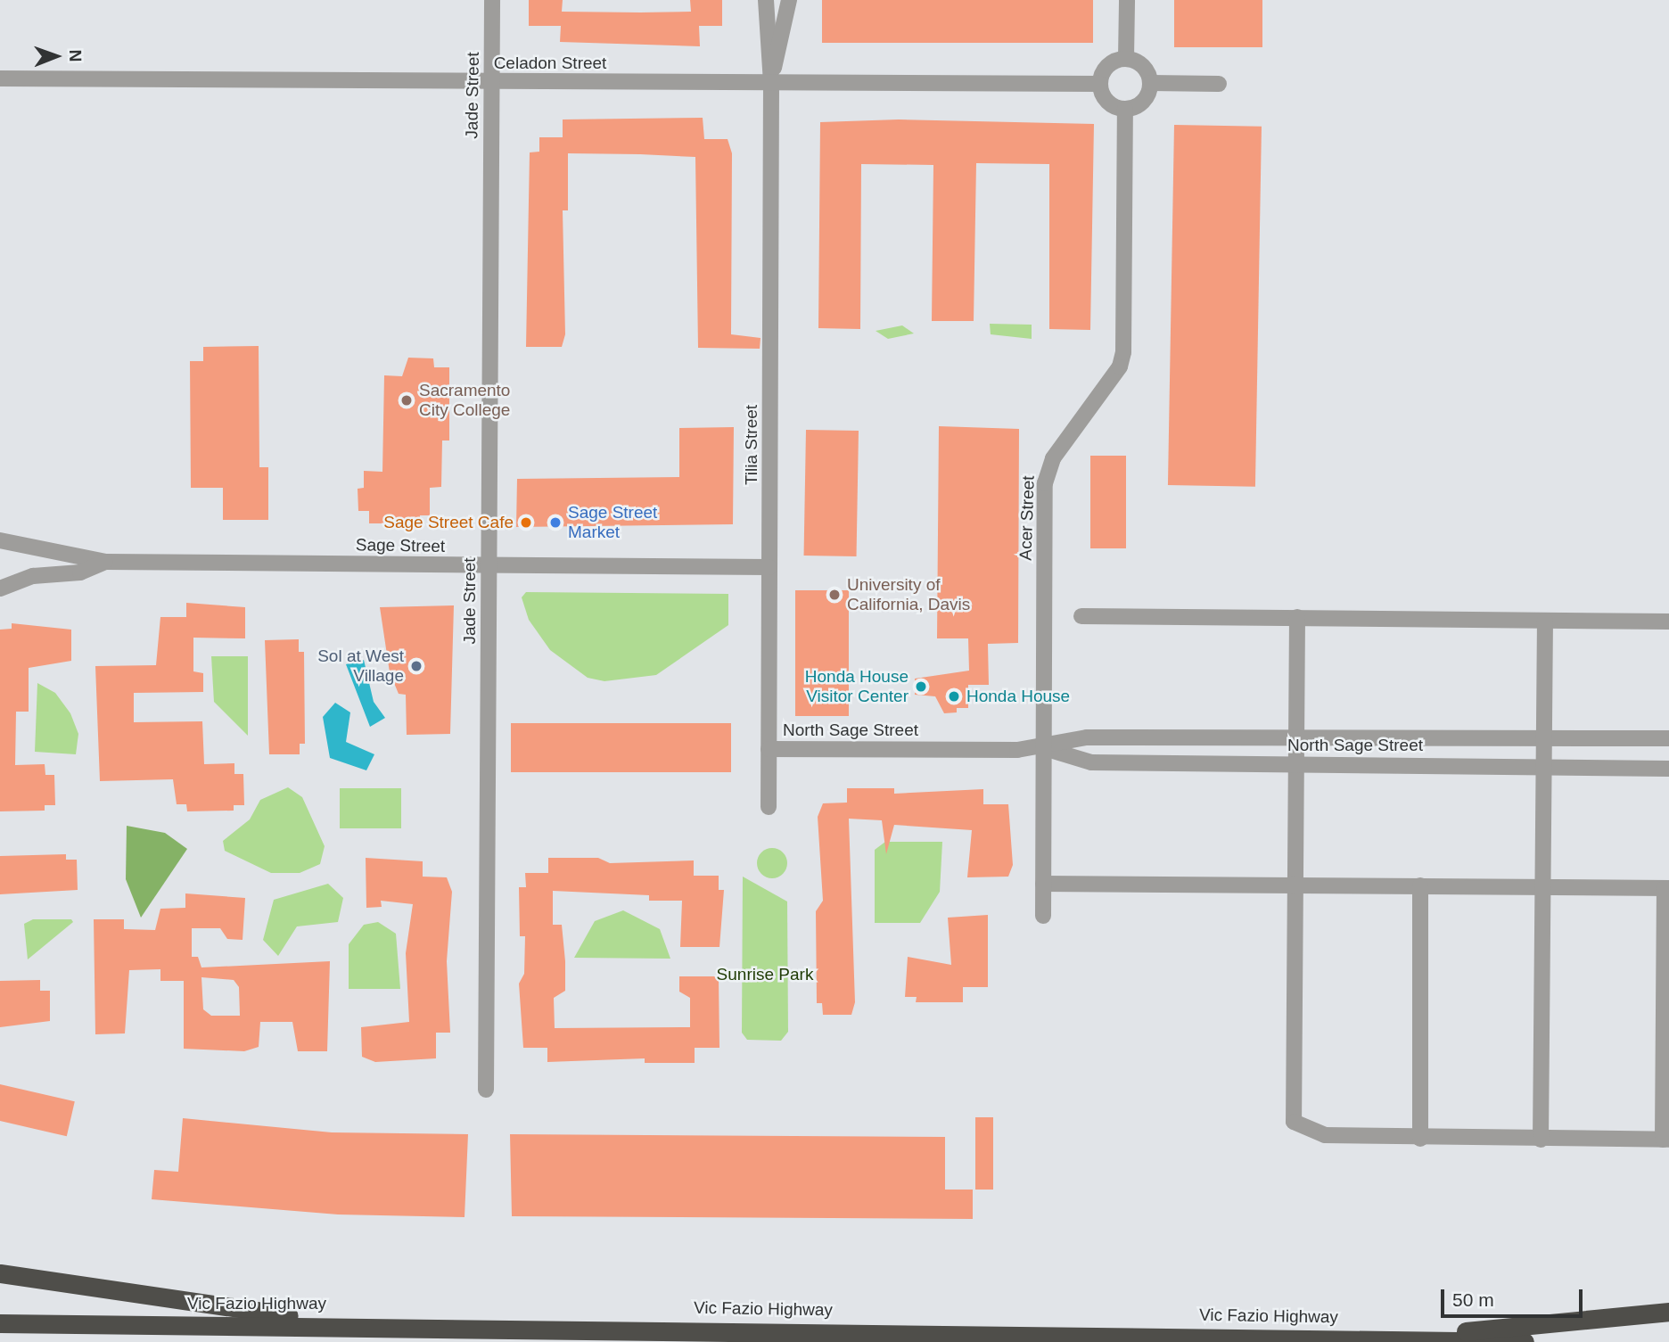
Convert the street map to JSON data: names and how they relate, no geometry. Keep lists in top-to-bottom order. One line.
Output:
{"streets":{"highway":["Vic Fazio Highway"],"street":["Celadon Street","Jade Street","Tilia Street","Acer Street","Sage Street","North Sage Street"]},"crossings":[["Celadon Street","Jade Street"],["Celadon Street","Tilia Street"],["Celadon Street","Acer Street"],["Jade Street","Sage Street"],["Tilia Street","Sage Street"],["Tilia Street","North Sage Street"],["Acer Street","North Sage Street"]],"parks":["Sunrise Park"],"places":["Sacramento City College","Sage Street Cafe","Sage Street Market","University of California, Davis","Sol at West Village","Honda House Visitor Center","Honda House"],"scale_bar":"50 m","north":"right"}
